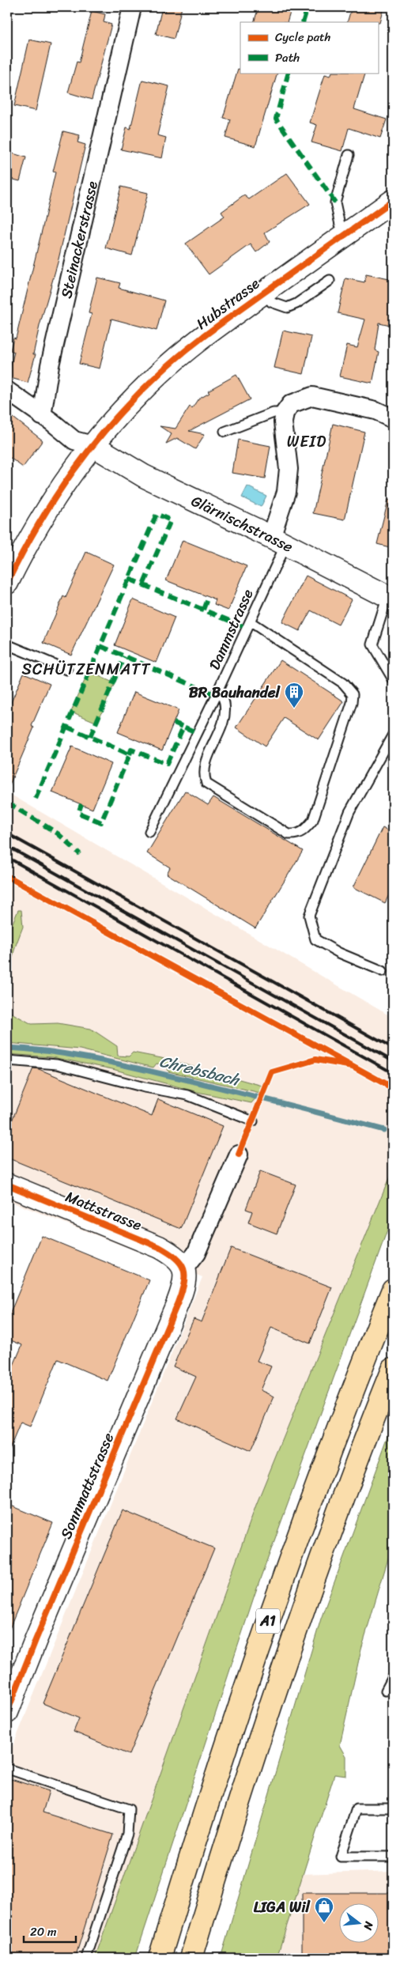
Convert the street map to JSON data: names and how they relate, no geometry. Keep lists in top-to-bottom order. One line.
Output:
{"streets":{"highway":["A1"],"street":["Steinackerstrasse","Hubstrasse","Glärnischstrasse","Mattstrasse","Sonnmattstrasse"],"lane":["Dammstrasse"]},"crossings":[["Hubstrasse","Glärnischstrasse"],["Glärnischstrasse","Dammstrasse"],["Mattstrasse","Sonnmattstrasse"]],"districts":["WEID","SCHÜTZENMATT"],"water":["Chrebsbach"],"places":{"building":["BR Bauhandel"],"shop":["LIGA Wil"]},"legend":["Cycle path","Path"],"scale_bar":"20 m","north":"right"}
